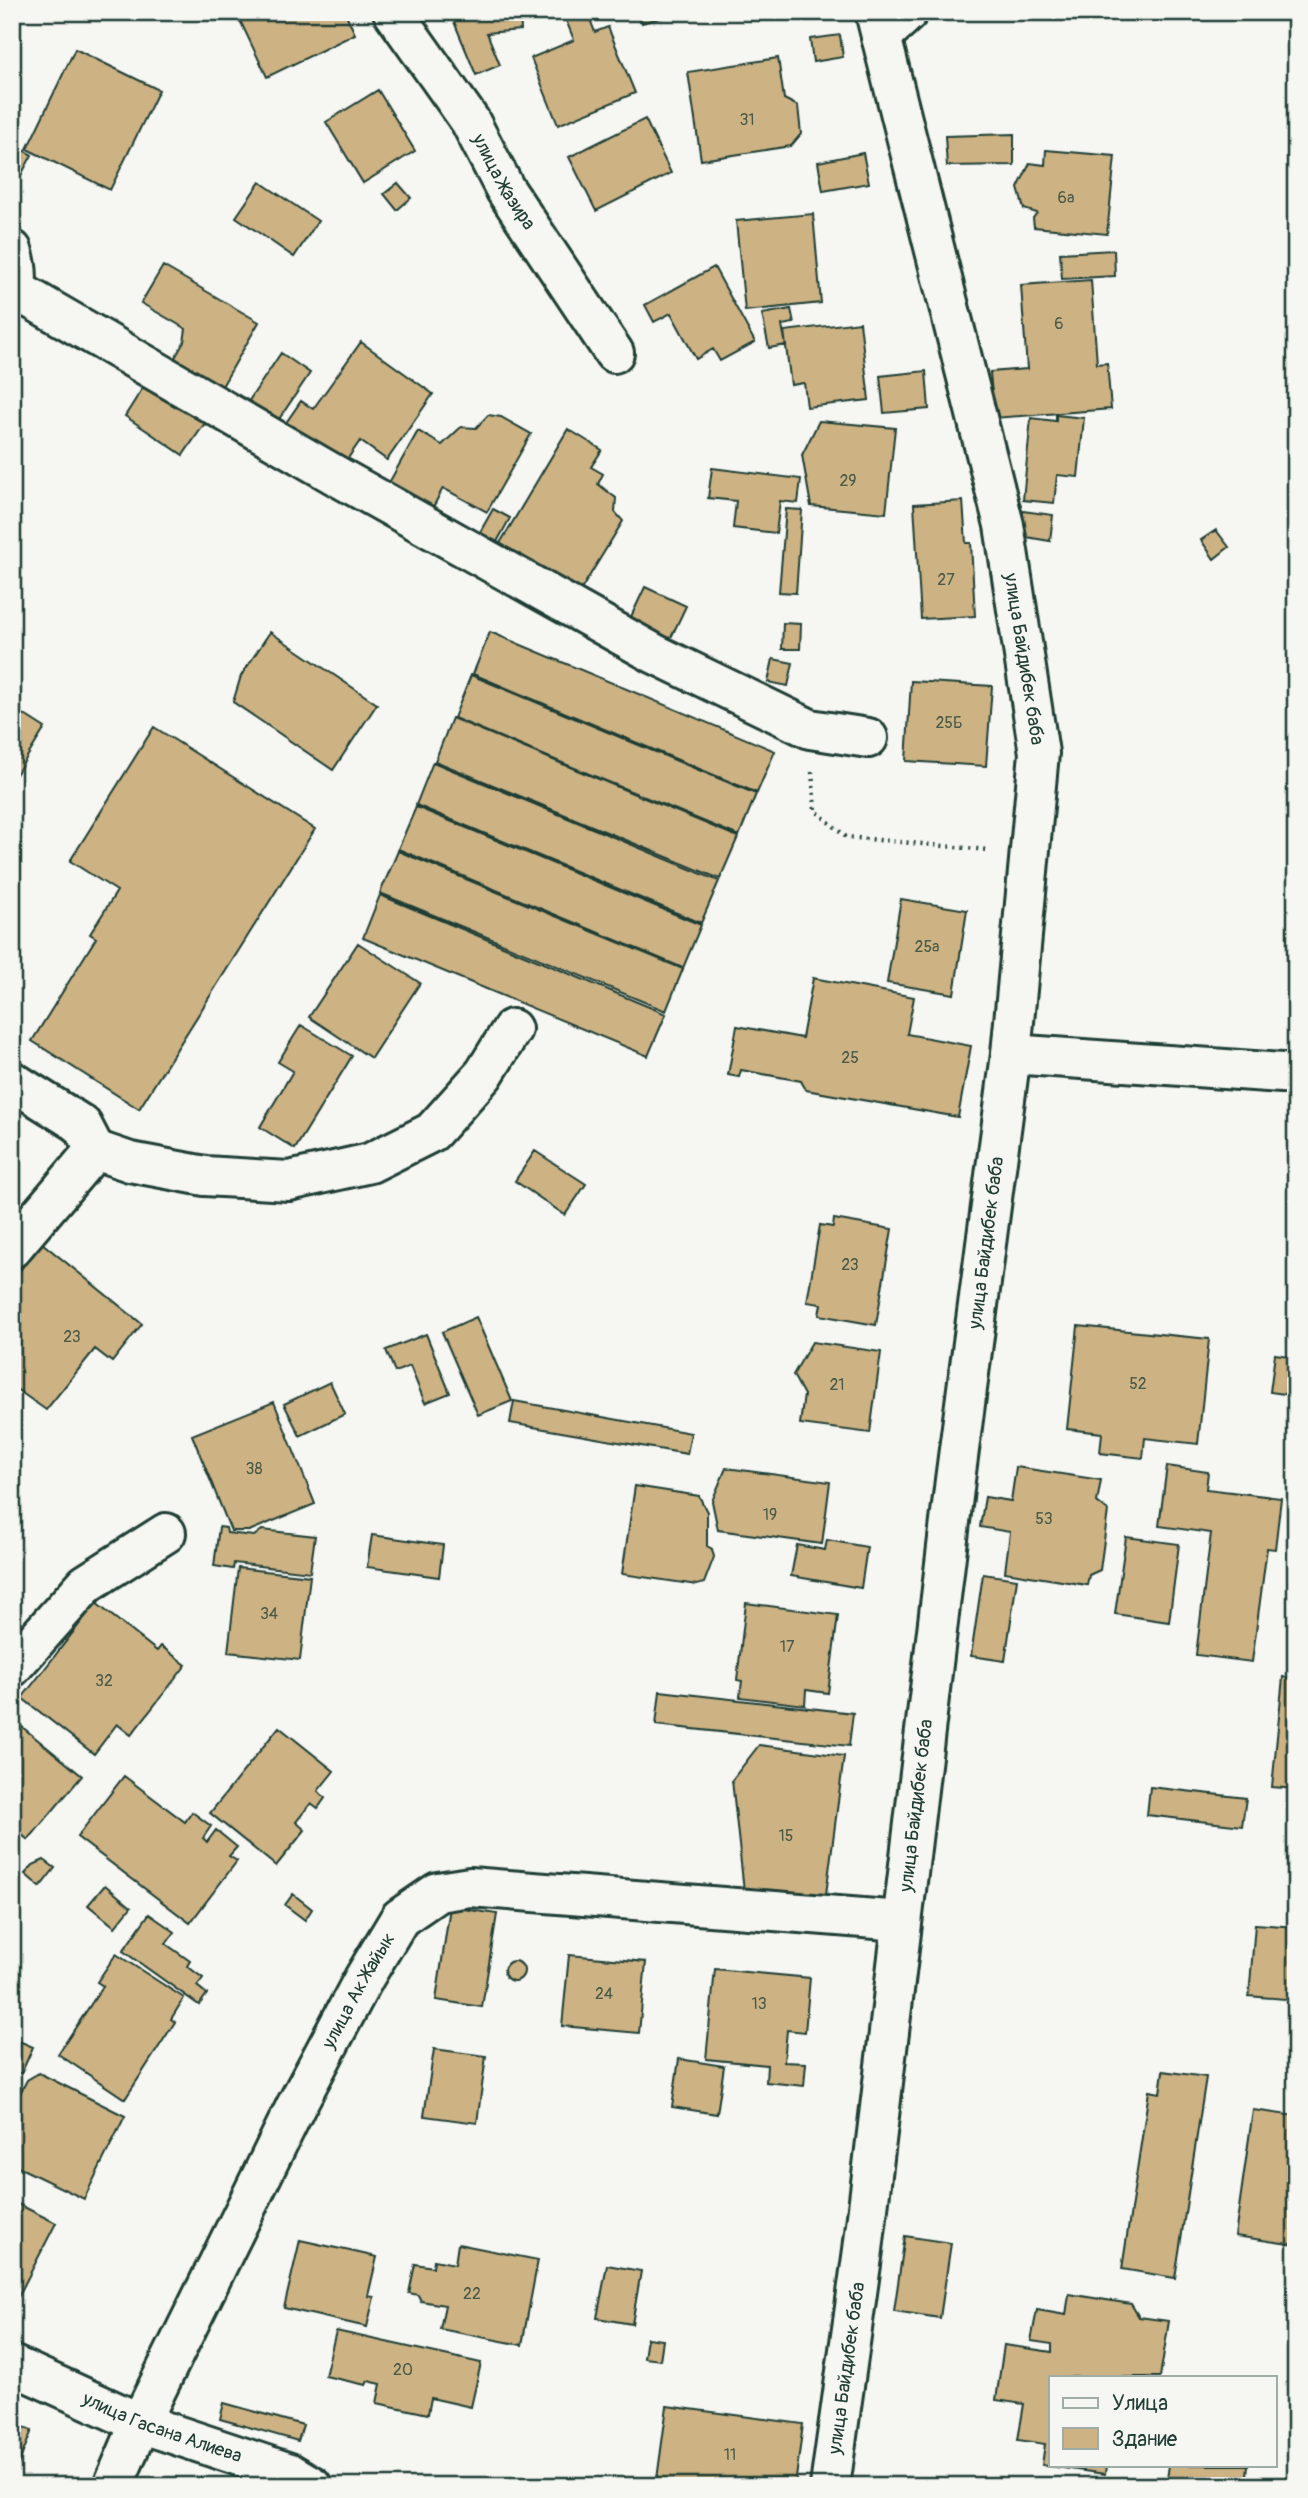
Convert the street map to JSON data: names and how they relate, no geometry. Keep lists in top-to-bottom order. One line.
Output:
{"streets":{"street":["улица Жазира","улица Байдибек баба","улица Ак Жайык","улица Гасана Алиева"]},"crossings":[["улица Байдибек баба","улица Ак Жайык"],["улица Ак Жайык","улица Гасана Алиева"]],"house_numbers":["31","6а","6","29","27","25Б","25а","25","23","23","52","21","38","19","53","34","17","32","15","24","13","22","20","11"],"legend":["Улица","Здание"]}
